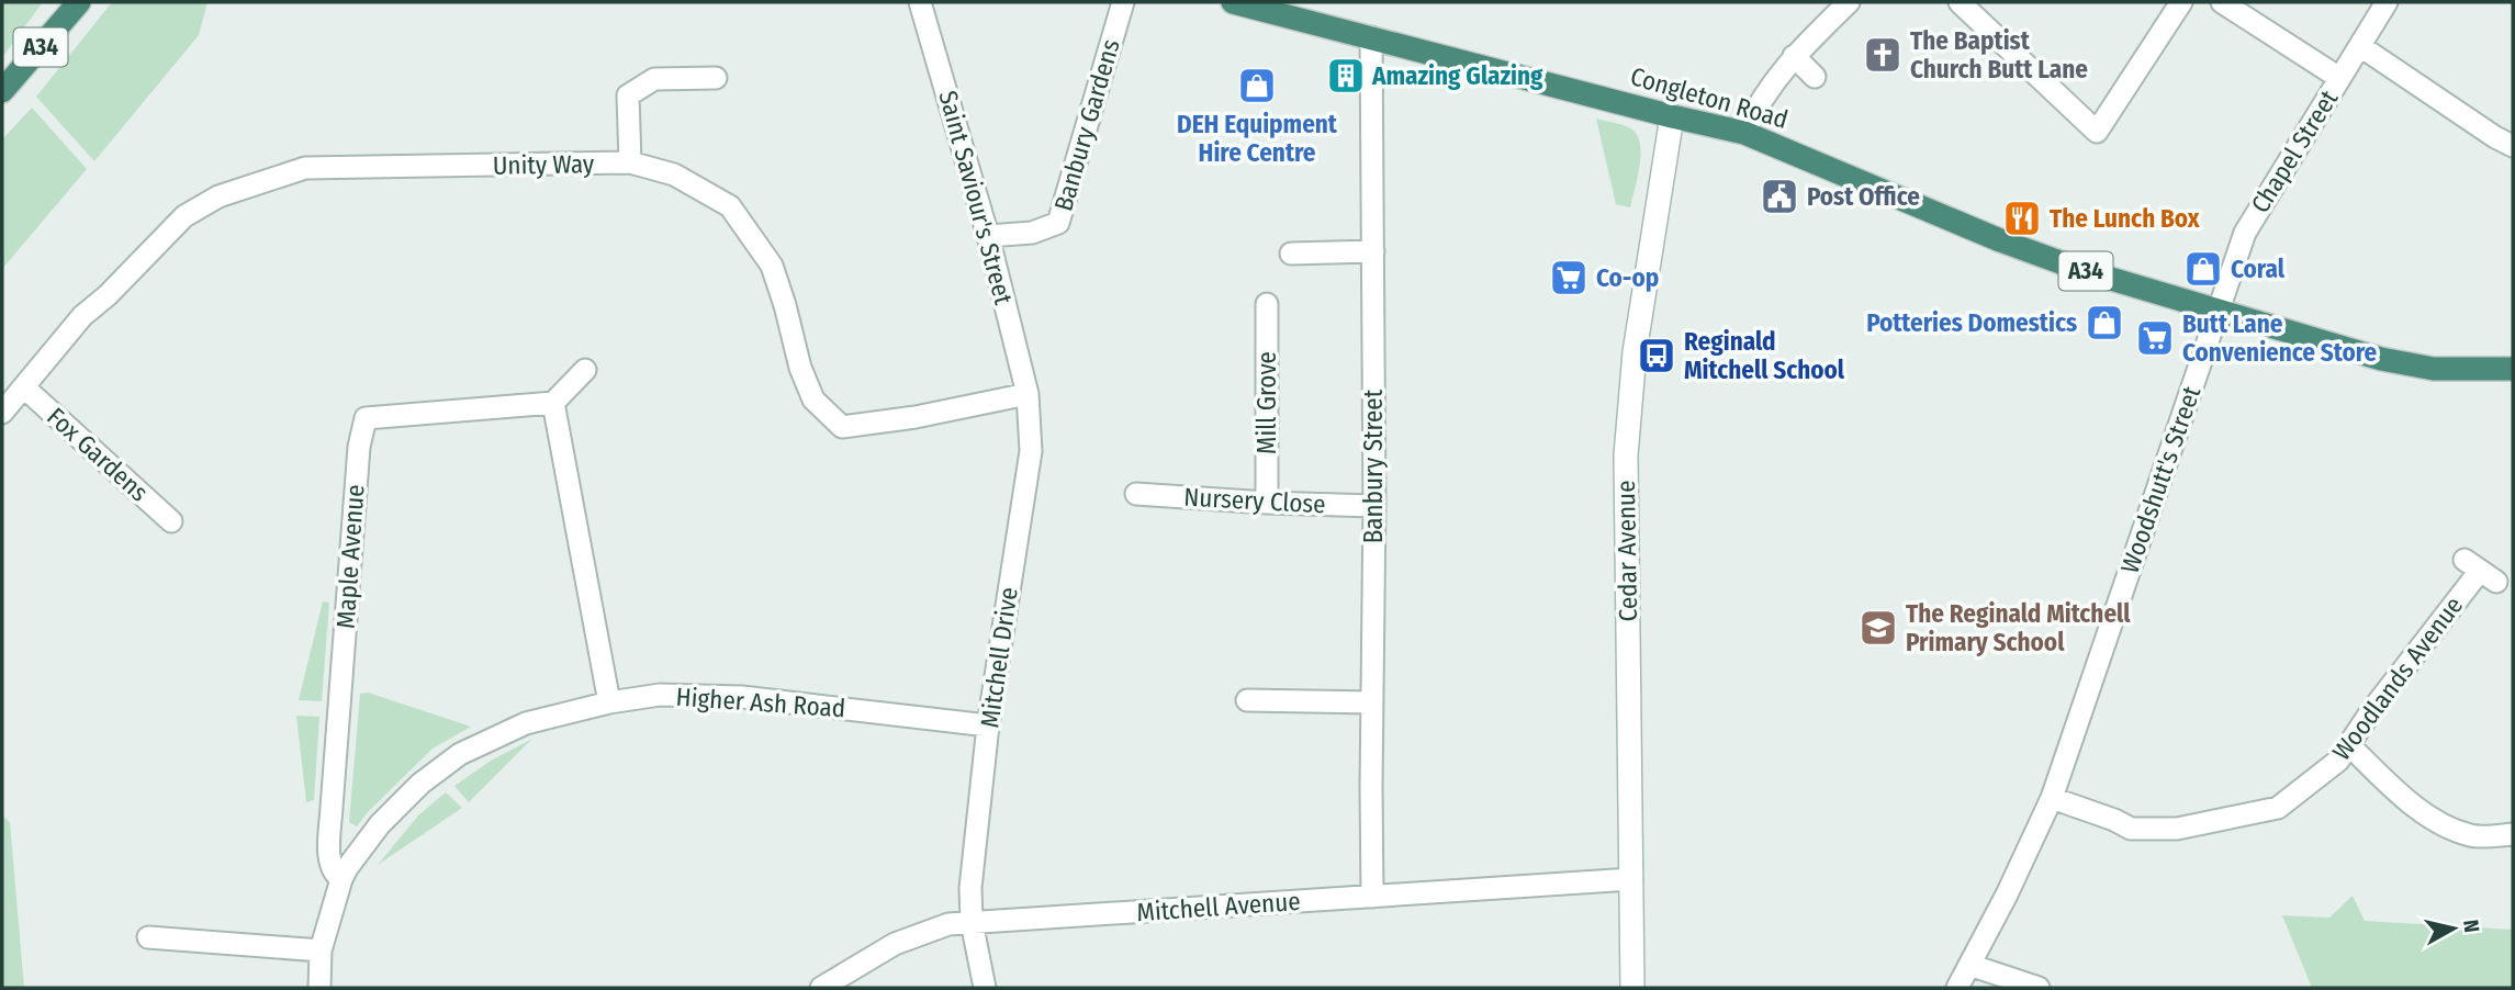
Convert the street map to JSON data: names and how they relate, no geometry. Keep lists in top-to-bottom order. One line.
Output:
{"streets":{"highway":["A34","Congleton Road"],"main road":["Cedar Avenue"],"street":["Banbury Gardens","Chapel Street","Unity Way","Saint Saviour's Street","Mill Grove","Fox Gardens","Banbury Street","Woodshutt's Street","Nursery Close","Maple Avenue","Mitchell Drive","Woodlands Avenue","Higher Ash Road","Mitchell Avenue"]},"crossings":[["Congleton Road","Chapel Street"],["Congleton Road","Banbury Street"],["Congleton Road","Woodshutt's Street"],["Congleton Road","Cedar Avenue"],["Banbury Gardens","Saint Saviour's Street"],["Chapel Street","Woodshutt's Street"],["Unity Way","Saint Saviour's Street"],["Unity Way","Fox Gardens"],["Unity Way","Mitchell Drive"],["Saint Saviour's Street","Mitchell Drive"],["Mill Grove","Nursery Close"],["Banbury Street","Nursery Close"],["Banbury Street","Mitchell Avenue"],["Woodshutt's Street","Woodlands Avenue"],["Cedar Avenue","Mitchell Avenue"],["Maple Avenue","Higher Ash Road"],["Mitchell Drive","Higher Ash Road"],["Mitchell Drive","Mitchell Avenue"]],"places":{"church":["The Baptist Church Butt Lane"],"building":["Amazing Glazing"],"shop":["DEH Equipment Hire Centre","Coral","Potteries Domestics"],"public building":["Post Office"],"restaurant":["The Lunch Box"],"supermarket":["Co-op","Butt Lane Convenience Store"],"bus stop":["Reginald Mitchell School"],"school or university":["The Reginald Mitchell Primary School"]},"north":"right"}
